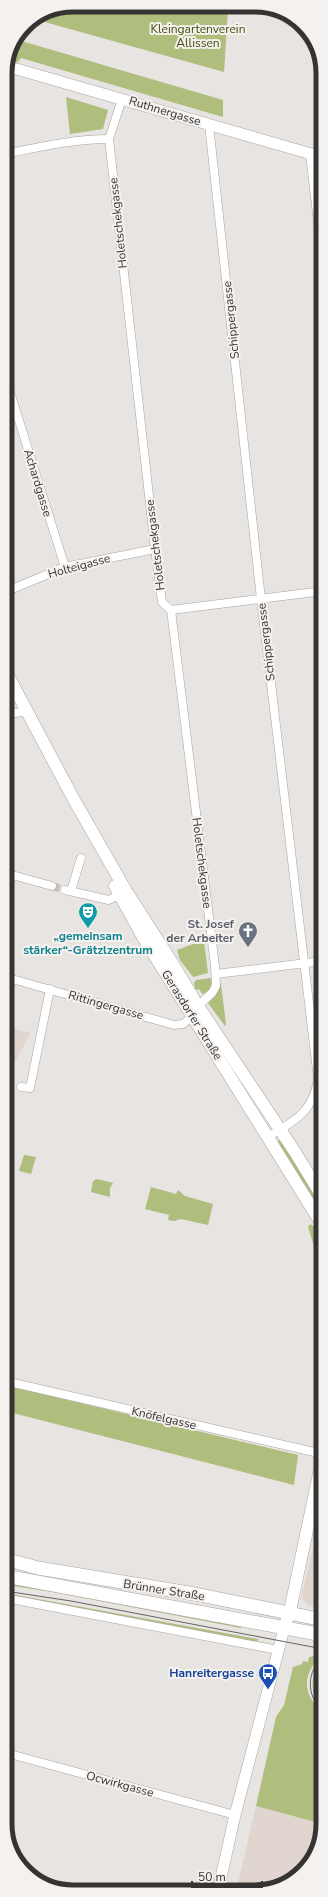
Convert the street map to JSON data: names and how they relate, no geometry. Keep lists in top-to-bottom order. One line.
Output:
{"streets":{"main road":["Gerasdorfer Straße","Brünner Straße"],"street":["Ruthnergasse","Holetschekgasse","Schippergasse","Achardgasse","Holteigasse","Rittingergasse","Knöfelgasse","Ocwirkgasse"]},"crossings":[["Ruthnergasse","Holetschekgasse"],["Ruthnergasse","Schippergasse"],["Holetschekgasse","Holteigasse"],["Holetschekgasse","Rittingergasse"],["Holetschekgasse","Gerasdorfer Straße"],["Schippergasse","Gerasdorfer Straße"],["Achardgasse","Holteigasse"],["Rittingergasse","Gerasdorfer Straße"]],"parks":["Kleingartenverein Allissen"],"places":{"theatre":["„gemeinsam stärker“-Grätzlzentrum"],"church":["St. Josef der Arbeiter"],"bus stop":["Hanreitergasse"]},"scale_bar":"50 m"}
